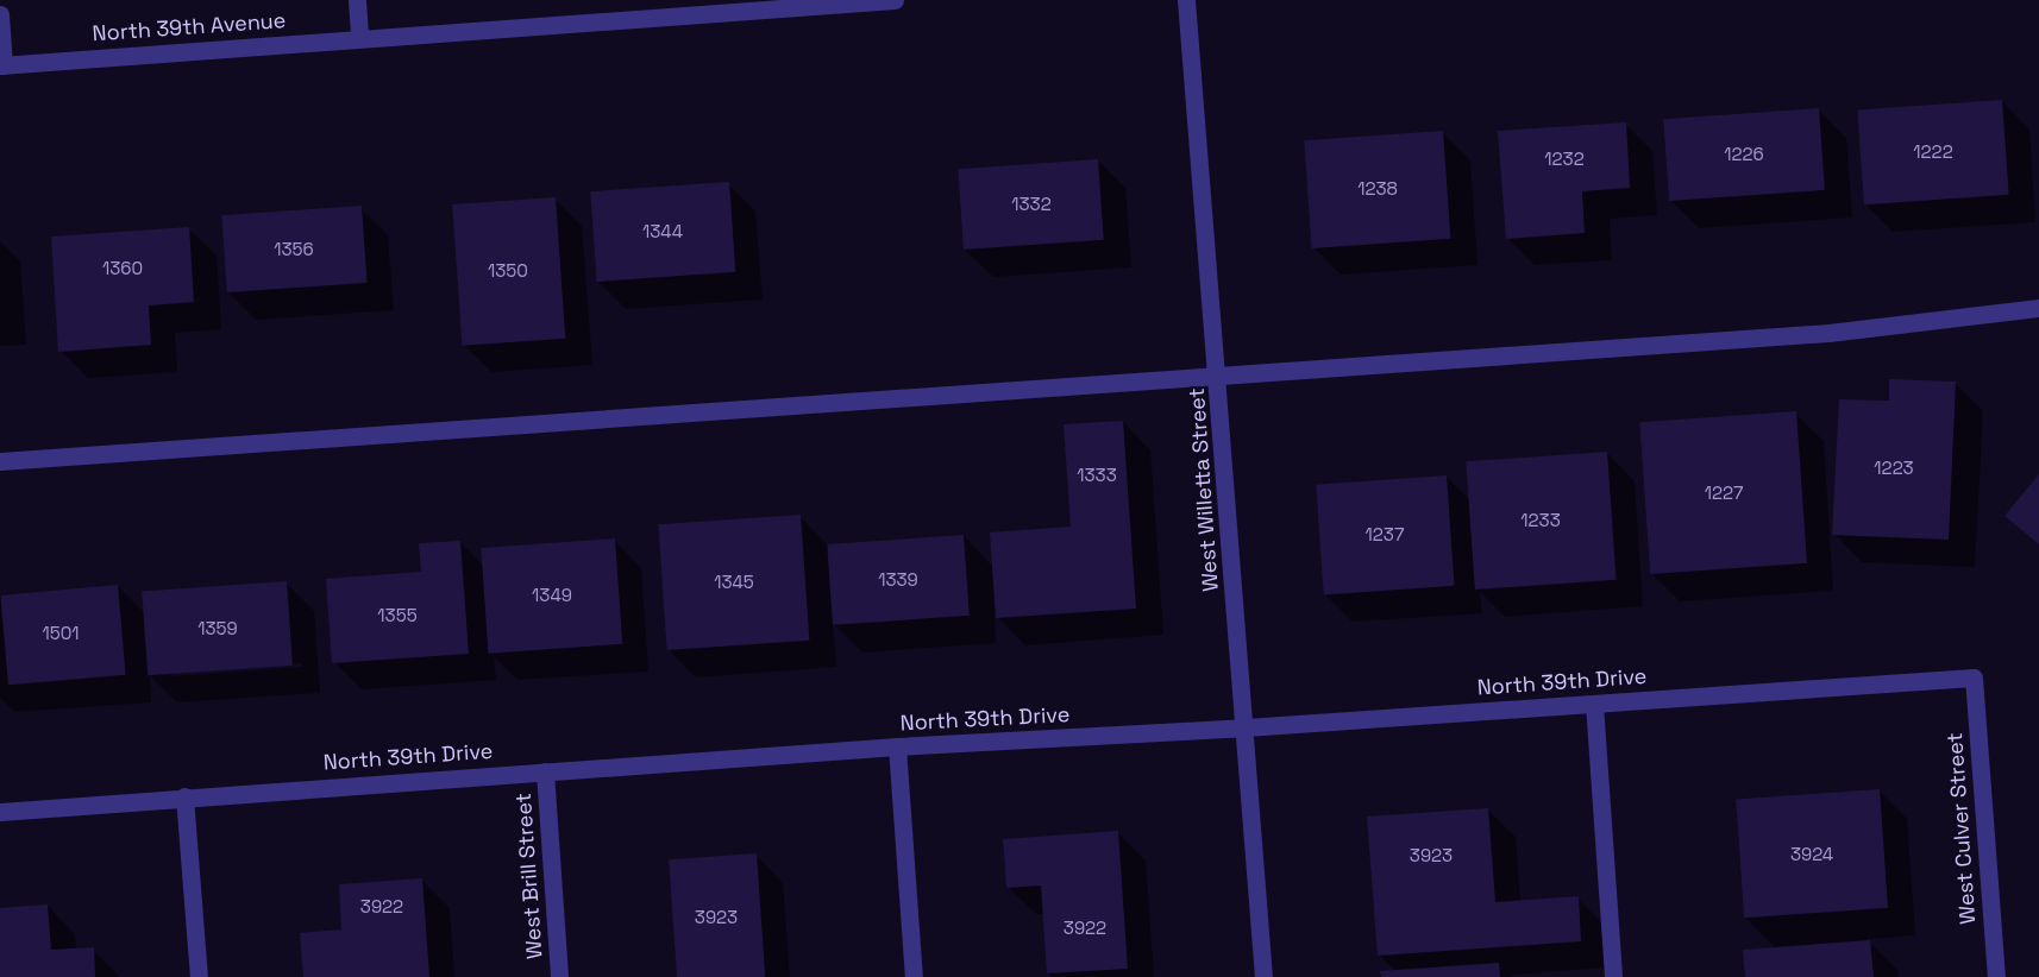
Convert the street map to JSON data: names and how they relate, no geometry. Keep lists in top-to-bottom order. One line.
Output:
{"streets":{"street":["North 39th Avenue","West Willetta Street","North 39th Drive","West Culver Street","West Brill Street"]},"crossings":[["West Willetta Street","North 39th Drive"],["North 39th Drive","West Culver Street"],["North 39th Drive","West Brill Street"]],"house_numbers":["1222","1226","1232","1238","1332","1344","1356","1360","1350","1223","1333","1227","1233","1237","1339","1345","1349","1355","1359","1501","3924","3923","3922","3923","3922"]}
